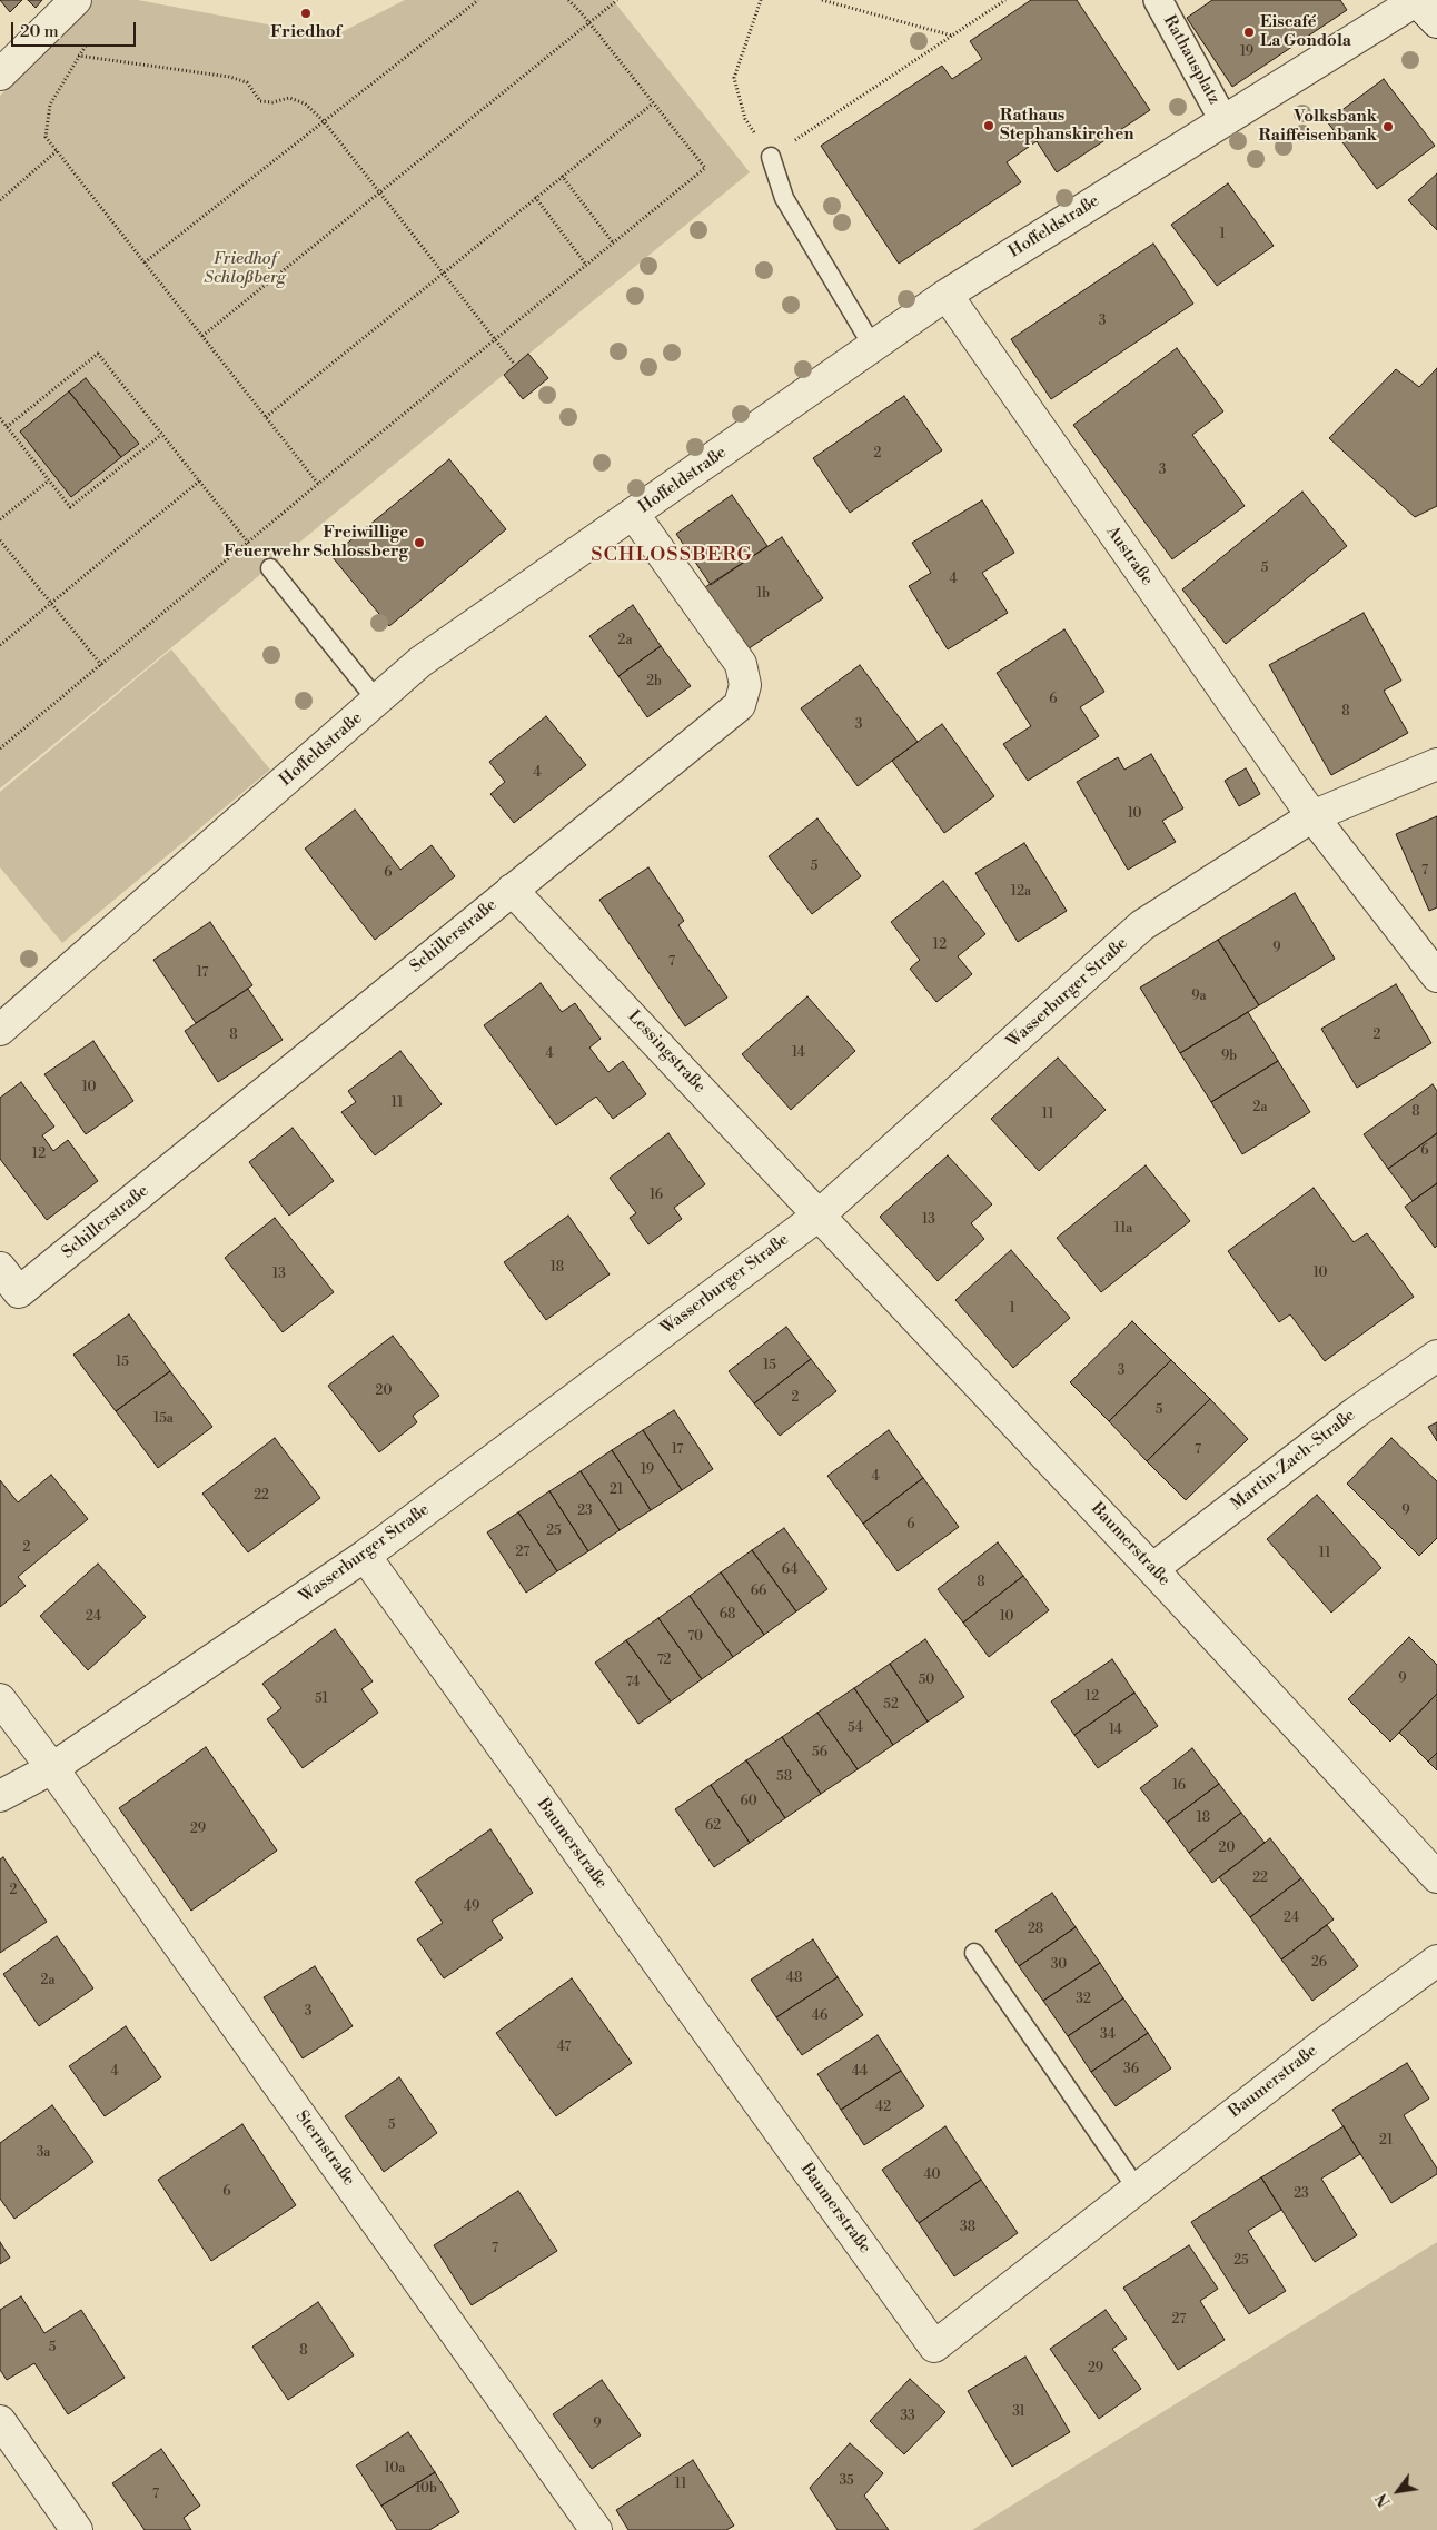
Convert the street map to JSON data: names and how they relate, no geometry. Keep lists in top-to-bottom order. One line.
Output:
{"streets":{"street":["Rathausplatz","Hoffeldstraße","Austraße","Schillerstraße","Wasserburger Straße","Lessingstraße","Martin-Zach-Straße","Baumerstraße","Sternstraße"]},"crossings":[["Rathausplatz","Hoffeldstraße"],["Hoffeldstraße","Austraße"],["Hoffeldstraße","Schillerstraße"],["Austraße","Wasserburger Straße"],["Schillerstraße","Lessingstraße"],["Wasserburger Straße","Lessingstraße"],["Wasserburger Straße","Baumerstraße"],["Wasserburger Straße","Sternstraße"],["Lessingstraße","Baumerstraße"],["Martin-Zach-Straße","Baumerstraße"]],"districts":["SCHLOSSBERG"],"parks":["Friedhof Schloßberg"],"places":["Friedhof","Eiscafé La Gondola","Rathaus Stephanskirchen","Volksbank Raiffeisenbank","Freiwillige Feuerwehr Schlossberg"],"house_numbers":["19","1","3","2","3","5","4","1b","2a","2b","6","8","3","4","10","5","7","6","12a","12","9","7","17","9a","8","2","14","4","9b","10","11","2a","8","11","6","12","16","13","11a","18","10","13","1","15","15","3","20","2","5","15a","17","7","19","4","21","22","23","9","6","25","2","27","11","64","8","66","68","24","10","70","72","9","50","74","12","51","52","54","14","56","58","16","60","18","62","29","20","22","2","49","24","28","26","30","48","2a","32","3","46","34","47","36","4","44","42","5","21","3a","40","6","23","38","7","25","27","5","8","29","31","33","9","10a","35","11","10b","7"],"scale_bar":"20 m","north":"bottom left"}
